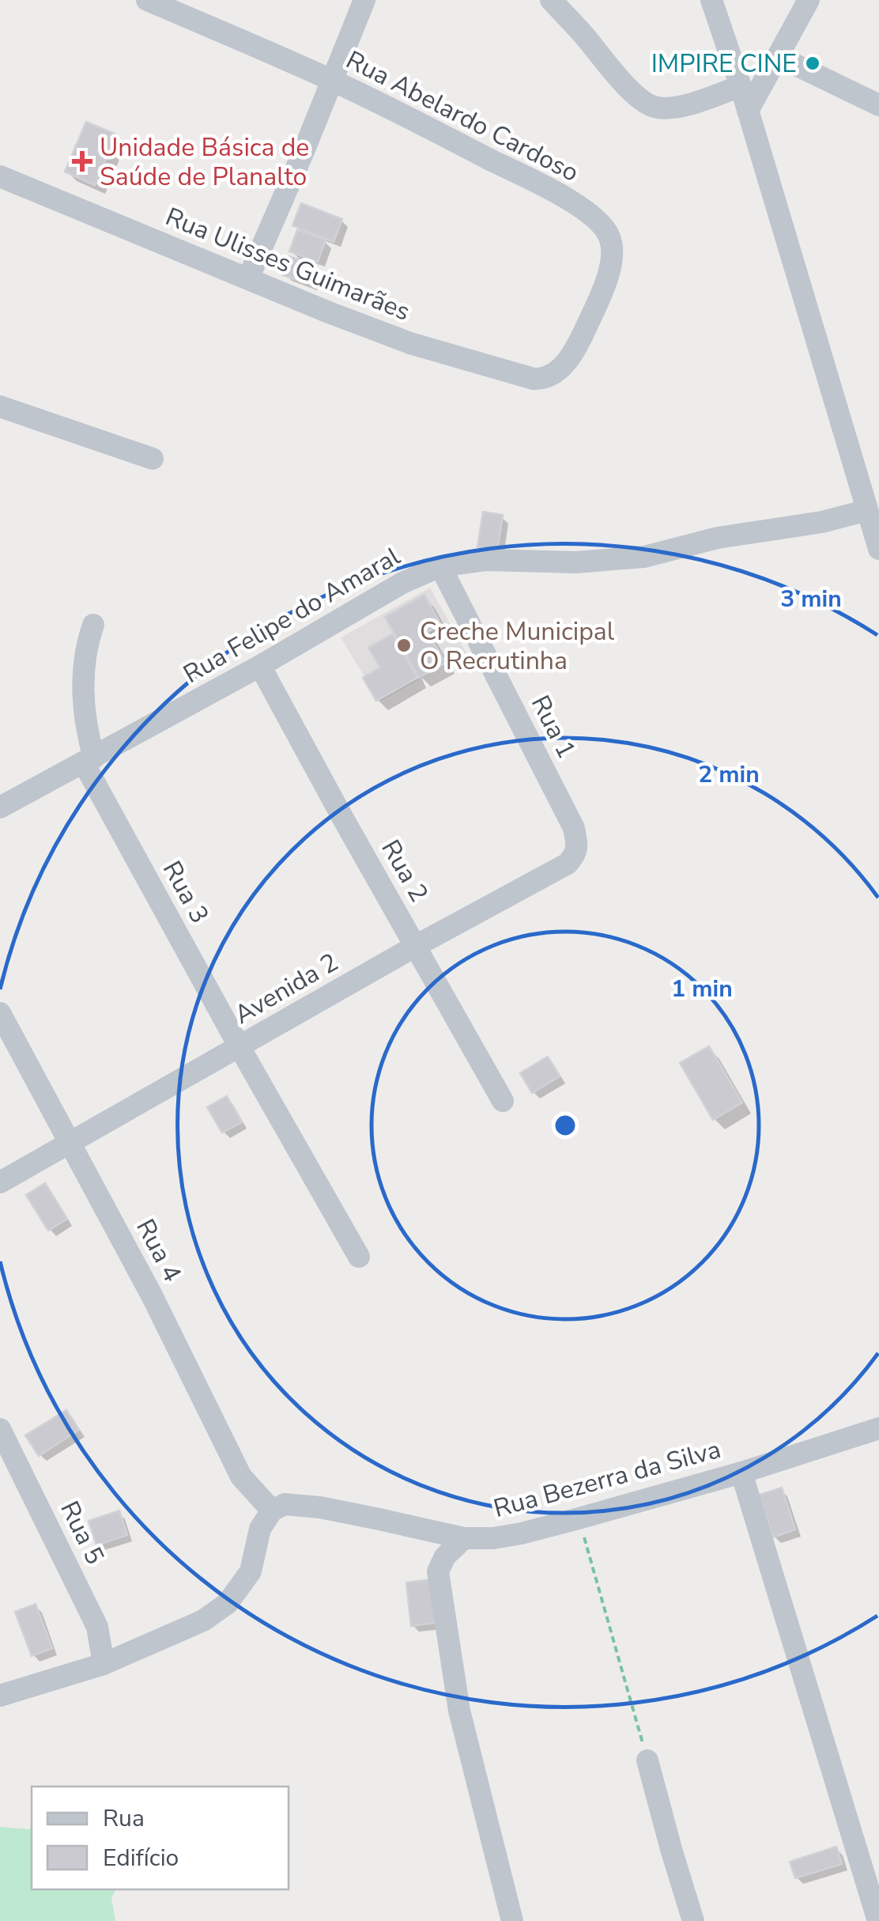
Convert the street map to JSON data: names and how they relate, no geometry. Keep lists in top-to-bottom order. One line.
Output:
{"streets":{"street":["Rua Abelardo Cardoso","Rua Ulisses Guimarães","Rua Felipe do Amaral","Rua 1","Rua 2","Rua 3","Avenida 2","Rua 4","Rua Bezerra da Silva","Rua 5"]},"crossings":[["Rua Abelardo Cardoso","Rua Ulisses Guimarães"],["Rua Felipe do Amaral","Rua 1"],["Rua Felipe do Amaral","Rua 2"],["Rua Felipe do Amaral","Rua 3"],["Rua 1","Avenida 2"],["Rua 2","Avenida 2"],["Rua 3","Avenida 2"],["Avenida 2","Rua 4"],["Rua 4","Rua Bezerra da Silva"]],"places":{"other":["IMPIRE CINE","Creche Municipal O Recrutinha"],"health":["Unidade Básica de Saúde de Planalto"]},"legend":["Rua","Edifício"],"rings":["3 min","2 min","1 min"]}
